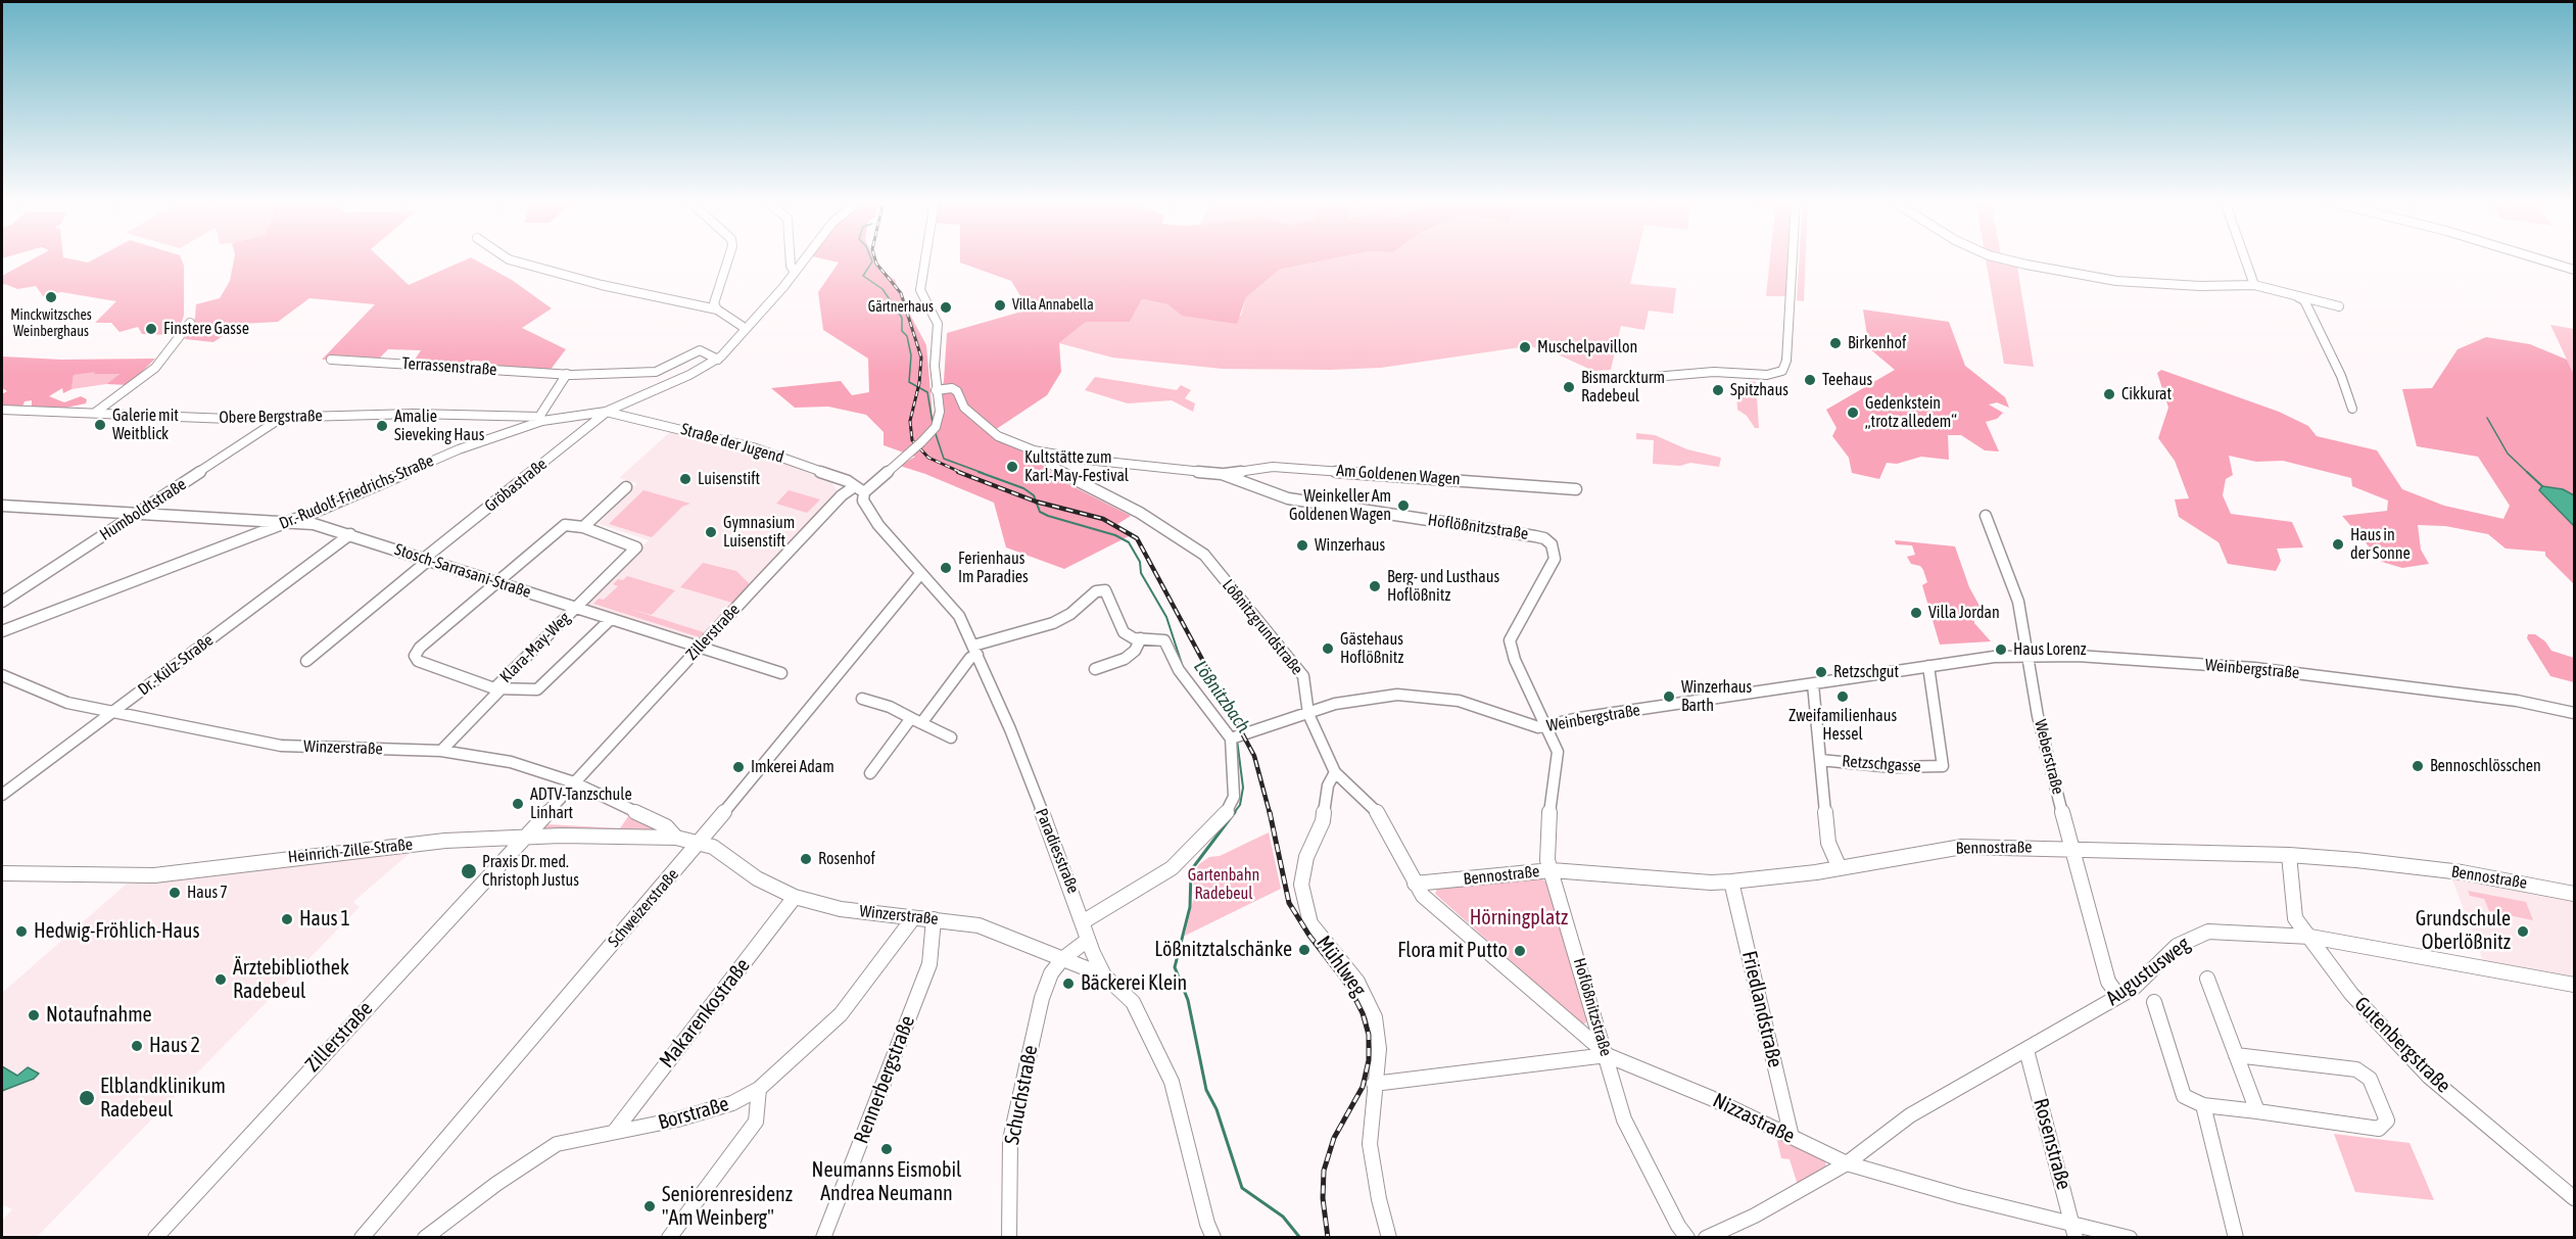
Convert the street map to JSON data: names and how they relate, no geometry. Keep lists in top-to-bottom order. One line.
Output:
{"streets":{"street":["Terrassenstraße","Obere Bergstraße","Straße der Jugend","Am Goldenen Wagen","Gröbastraße","Dr.-Rudolf-Friedrichs-Straße","Humboldtstraße","Hoflößnitzstraße","Stosch-Sarrasani-Straße","Lößnitzgrundstraße","Zillerstraße","Klara-May-Weg","Dr.-Külz-Straße","Weinbergstraße","Winzerstraße","Weberstraße","Retzschgasse","Bennostraße","Heinrich-Zille-Straße","Paradiesstraße","Schweizerstraße","Mühlweg","Augustusweg","Friedlandstraße","Makarenkostraße","Gutenbergstraße","Rennerbergstraße","Schuchstraße","Borstraße","Nizzastraße","Rosenstraße"]},"crossings":[["Terrassenstraße","Dr.-Rudolf-Friedrichs-Straße"],["Obere Bergstraße","Dr.-Rudolf-Friedrichs-Straße"],["Obere Bergstraße","Humboldtstraße"],["Straße der Jugend","Gröbastraße"],["Straße der Jugend","Dr.-Rudolf-Friedrichs-Straße"],["Straße der Jugend","Zillerstraße"],["Straße der Jugend","Paradiesstraße"],["Am Goldenen Wagen","Hoflößnitzstraße"],["Gröbastraße","Dr.-Rudolf-Friedrichs-Straße"],["Gröbastraße","Stosch-Sarrasani-Straße"],["Dr.-Rudolf-Friedrichs-Straße","Stosch-Sarrasani-Straße"],["Humboldtstraße","Stosch-Sarrasani-Straße"],["Hoflößnitzstraße","Lößnitzgrundstraße"],["Hoflößnitzstraße","Weinbergstraße"],["Hoflößnitzstraße","Bennostraße"],["Hoflößnitzstraße","Nizzastraße"],["Stosch-Sarrasani-Straße","Zillerstraße"],["Stosch-Sarrasani-Straße","Klara-May-Weg"],["Stosch-Sarrasani-Straße","Dr.-Külz-Straße"],["Lößnitzgrundstraße","Zillerstraße"],["Lößnitzgrundstraße","Weinbergstraße"],["Lößnitzgrundstraße","Bennostraße"],["Lößnitzgrundstraße","Mühlweg"],["Lößnitzgrundstraße","Nizzastraße"],["Zillerstraße","Winzerstraße"],["Zillerstraße","Heinrich-Zille-Straße"],["Zillerstraße","Paradiesstraße"],["Klara-May-Weg","Winzerstraße"],["Dr.-Külz-Straße","Winzerstraße"],["Weinbergstraße","Weberstraße"],["Weinbergstraße","Retzschgasse"],["Winzerstraße","Heinrich-Zille-Straße"],["Winzerstraße","Paradiesstraße"],["Winzerstraße","Schweizerstraße"],["Winzerstraße","Makarenkostraße"],["Winzerstraße","Rennerbergstraße"],["Winzerstraße","Schuchstraße"],["Winzerstraße","Borstraße"],["Weberstraße","Bennostraße"],["Weberstraße","Augustusweg"],["Retzschgasse","Bennostraße"],["Bennostraße","Friedlandstraße"],["Bennostraße","Gutenbergstraße"],["Heinrich-Zille-Straße","Schweizerstraße"],["Paradiesstraße","Schweizerstraße"],["Mühlweg","Nizzastraße"],["Augustusweg","Gutenbergstraße"],["Augustusweg","Nizzastraße"],["Augustusweg","Rosenstraße"],["Friedlandstraße","Nizzastraße"],["Makarenkostraße","Borstraße"],["Nizzastraße","Rosenstraße"]],"water":["Lößnitzbach"],"parks":["Gartenbahn Radebeul","Hörningplatz"],"places":["Minckwitzsches Weinberghaus","Villa Annabella","Gärtnerhaus","Finstere Gasse","Birkenhof","Muschelpavillon","Teehaus","Bismarckturm Radebeul","Spitzhaus","Cikkurat","Gedenkstein „trotz alledem“","Galerie mit Weitblick","Amalie Sieveking Haus","Kultstätte zum Karl-May-Festival","Luisenstift","Weinkeller Am Goldenen Wagen","Gymnasium Luisenstift","Haus in der Sonne","Winzerhaus","Ferienhaus Im Paradies","Berg- und Lusthaus Hoflößnitz","Villa Jordan","Gästehaus Hoflößnitz","Haus Lorenz","Retzschgut","Winzerhaus Barth","Zweifamilienhaus Hessel","Bennoschlösschen","Imkerei Adam","ADTV-Tanzschule Linhart","Rosenhof","Praxis Dr. med. Christoph Justus","Haus 7","Haus 1","Hedwig-Fröhlich-Haus","Grundschule Oberlößnitz","Lößnitztalschänke","Flora mit Putto","Ärztebibliothek Radebeul","Bäckerei Klein","Notaufnahme","Haus 2","Elblandklinikum Radebeul","Neumanns Eismobil Andrea Neumann","Seniorenresidenz \"Am Weinberg\""]}
